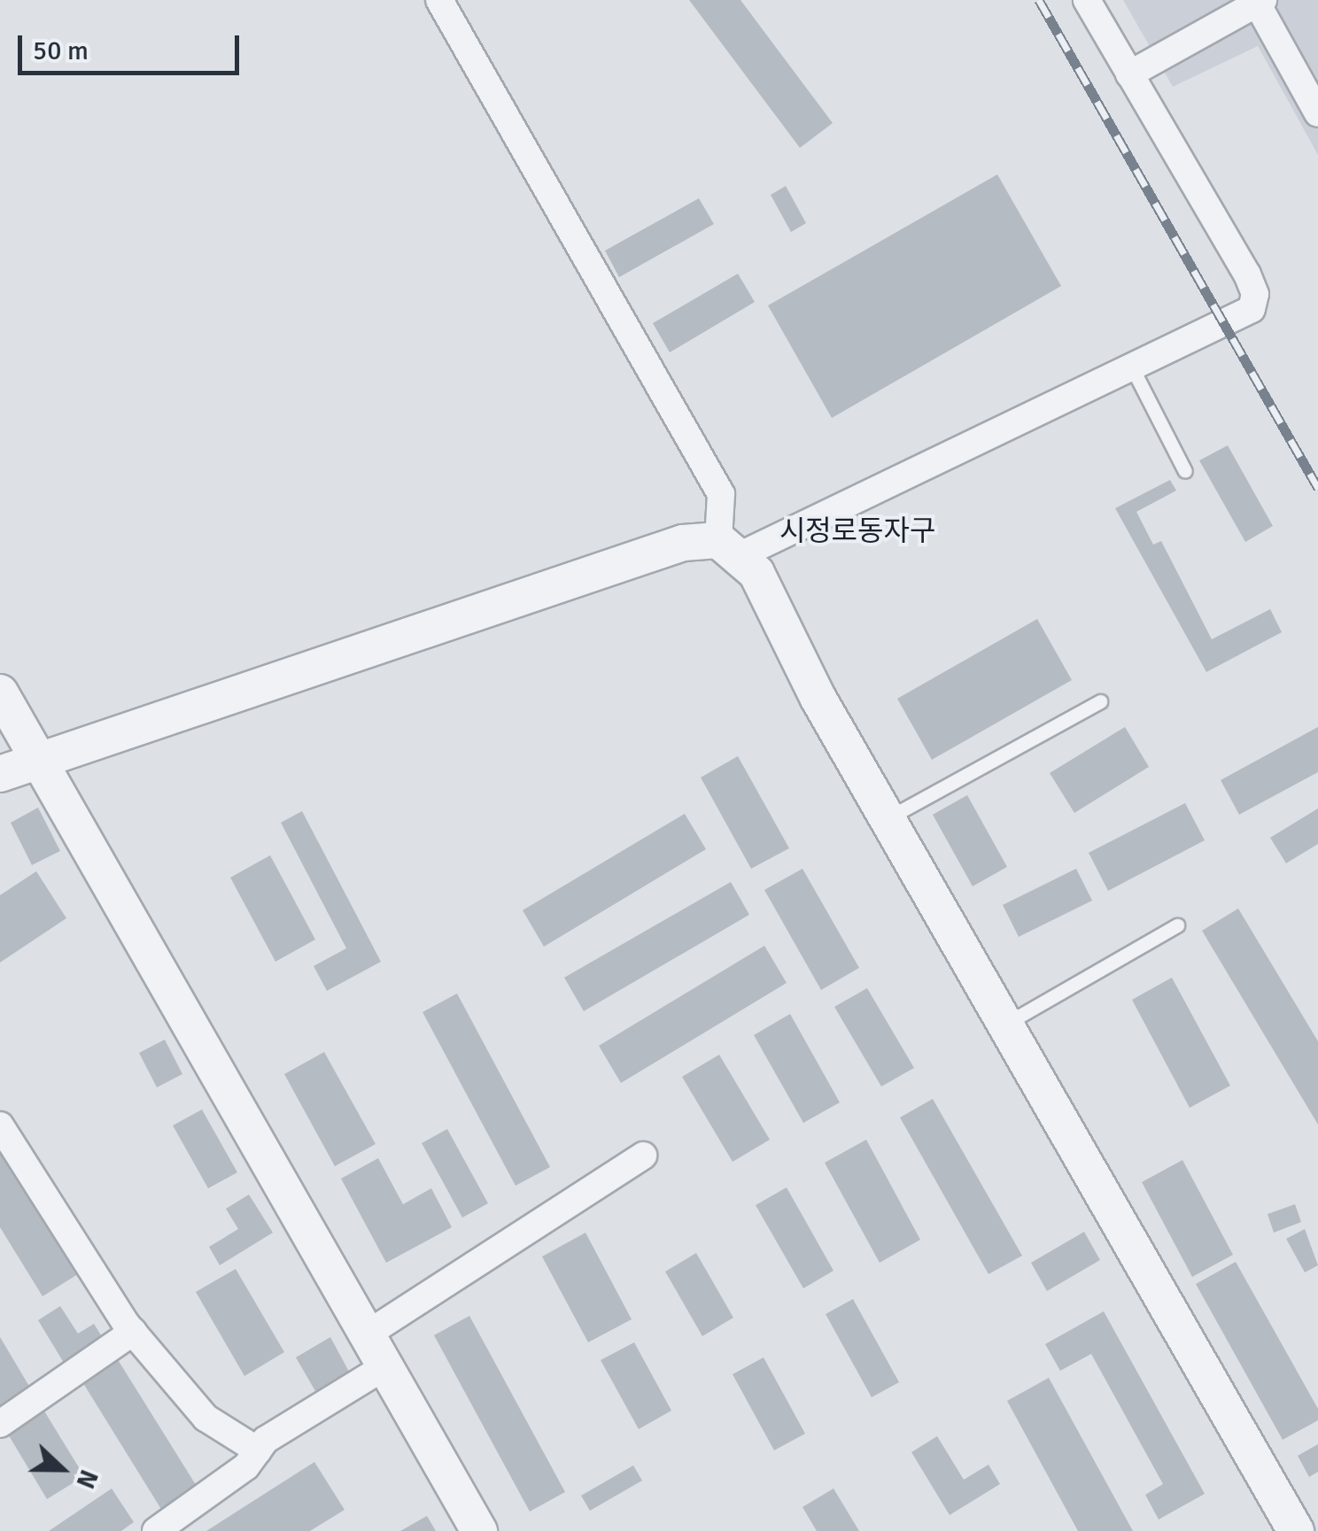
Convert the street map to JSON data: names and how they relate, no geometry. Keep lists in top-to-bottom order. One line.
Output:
{"districts":["시정로동자구"],"scale_bar":"50 m","north":"right"}
